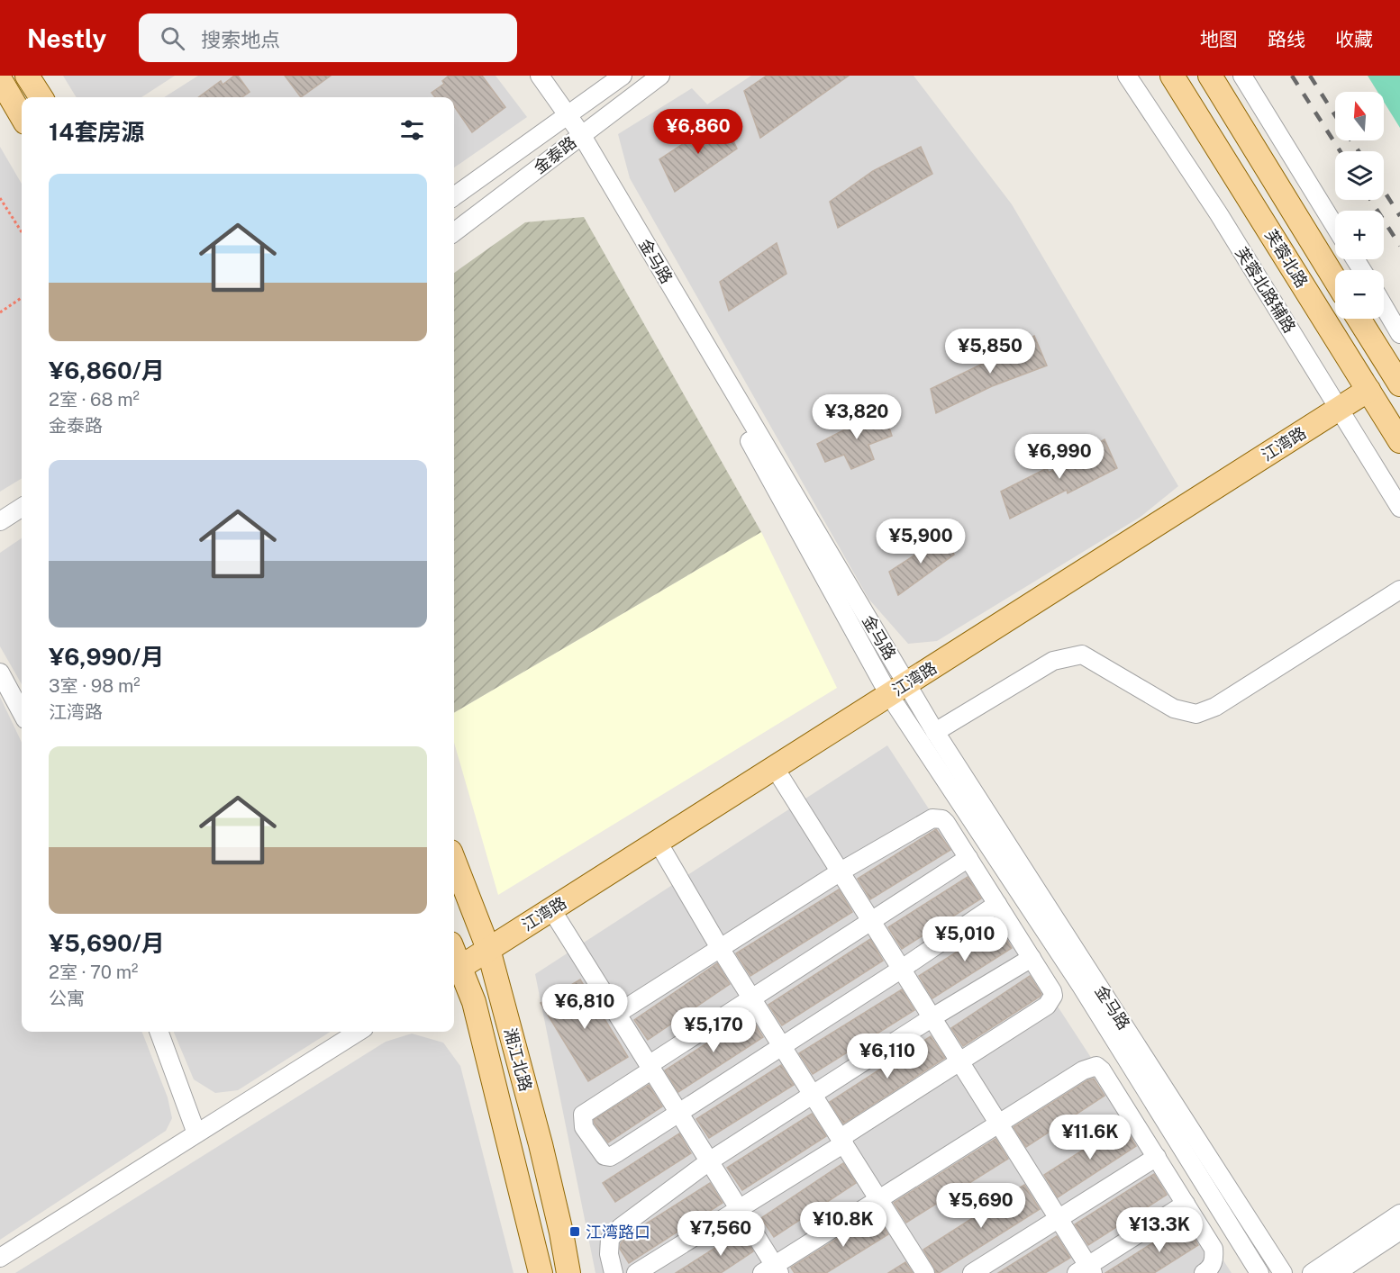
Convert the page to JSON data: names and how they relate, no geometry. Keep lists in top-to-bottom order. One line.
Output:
{"streets":{"main road":["芙蓉北路","江湾路","湘江北路"],"street":["金泰路","金马路","芙蓉北路辅路"]},"crossings":[["金泰路","金马路"],["芙蓉北路","江湾路"],["金马路","江湾路"],["芙蓉北路辅路","江湾路"],["江湾路","湘江北路"]],"places":{"transit":["江湾路口"]},"north":"top","page":{"header":"Nestly","search":"搜索地点","nav":["地图","路线","收藏"],"map_buttons":["+","−"],"heading":"14套房源","price":["¥6,860","¥5,850","¥3,820","¥6,990","¥5,900","¥5,010","¥6,810","¥5,170","¥6,110","¥11.6K","¥5,690","¥10.8K","¥13.3K","¥7,560"],"list":[{"name":"¥6,860/月","note":"2室 · 68 m² · 金泰路"},{"name":"¥6,990/月","note":"3室 · 98 m² · 江湾路"},{"name":"¥5,690/月","note":"2室 · 70 m² · 公寓"}]}}
